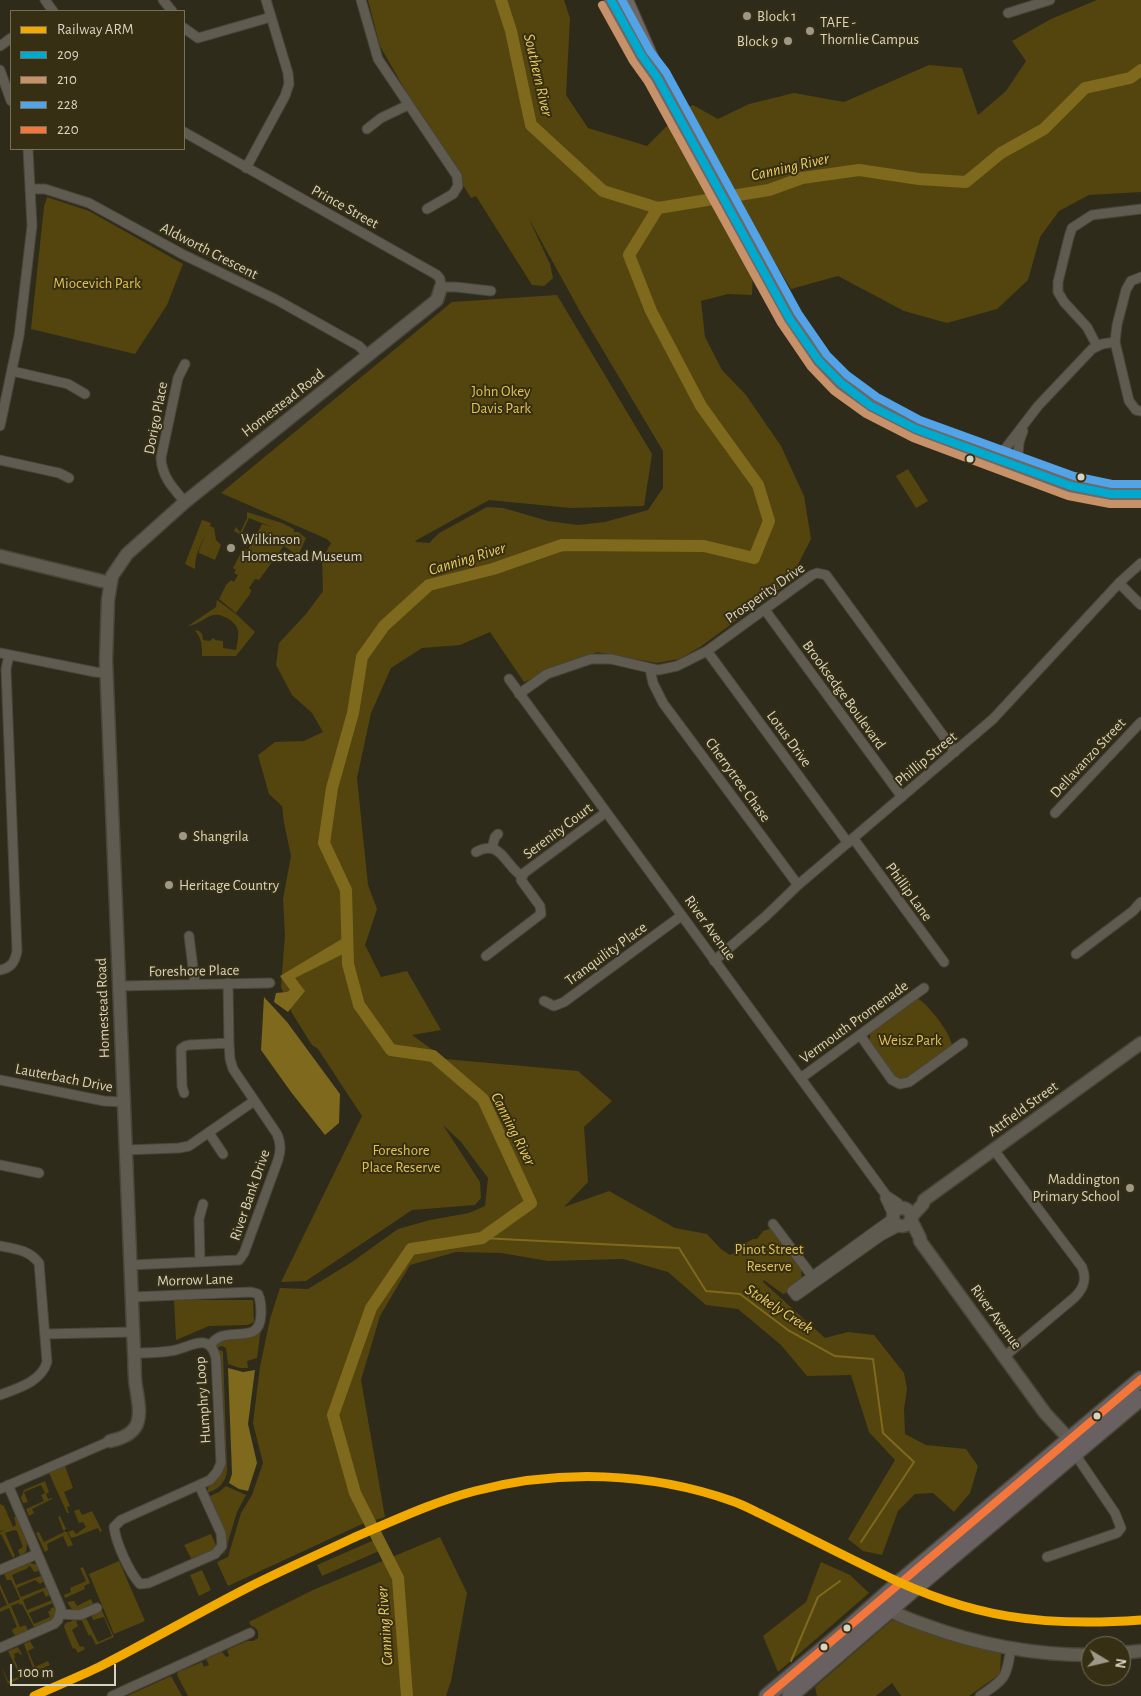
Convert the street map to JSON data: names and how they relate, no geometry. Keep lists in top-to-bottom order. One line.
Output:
{"streets":{"street":["Prince Street","Aldworth Crescent","Homestead Road","Dorigo Place","Prosperity Drive","Brooksedge Boulevard","Lotus Drive","Dellavanzo Street","Phillip Street","Cherrytree Chase","Serenity Court","Phillip Lane","River Avenue","Tranquility Place","Foreshore Place","Vermouth Promenade","Lauterbach Drive","Attfield Street","River Bank Drive","Morrow Lane","Humphry Loop"]},"crossings":[["Prince Street","Homestead Road"],["Aldworth Crescent","Homestead Road"],["Homestead Road","Dorigo Place"],["Homestead Road","Foreshore Place"],["Homestead Road","Lauterbach Drive"],["Homestead Road","River Bank Drive"],["Homestead Road","Morrow Lane"],["Homestead Road","Humphry Loop"],["Prosperity Drive","Brooksedge Boulevard"],["Prosperity Drive","Lotus Drive"],["Prosperity Drive","Phillip Street"],["Prosperity Drive","Cherrytree Chase"],["Prosperity Drive","River Avenue"],["Brooksedge Boulevard","Phillip Street"],["Lotus Drive","Phillip Street"],["Lotus Drive","Phillip Lane"],["Phillip Street","Cherrytree Chase"],["Phillip Street","Phillip Lane"],["Phillip Street","River Avenue"],["Serenity Court","River Avenue"],["River Avenue","Tranquility Place"],["River Avenue","Vermouth Promenade"],["River Avenue","Attfield Street"],["Foreshore Place","River Bank Drive"],["Morrow Lane","Humphry Loop"]],"water":["Southern River","Canning River","Stokely Creek"],"parks":["Miocevich Park","John Okey Davis Park","Weisz Park","Foreshore Place Reserve","Pinot Street Reserve"],"places":["Block 1","TAFE - Thornlie Campus","Block 9","Wilkinson Homestead Museum","Shangrila","Heritage Country","Maddington Primary School"],"lines":["transit line 209","transit line 228","transit line 210","transit line 220","rail line ARM"],"legend":["Railway ARM","209","210","228","220"],"scale_bar":"100 m","north":"right"}
